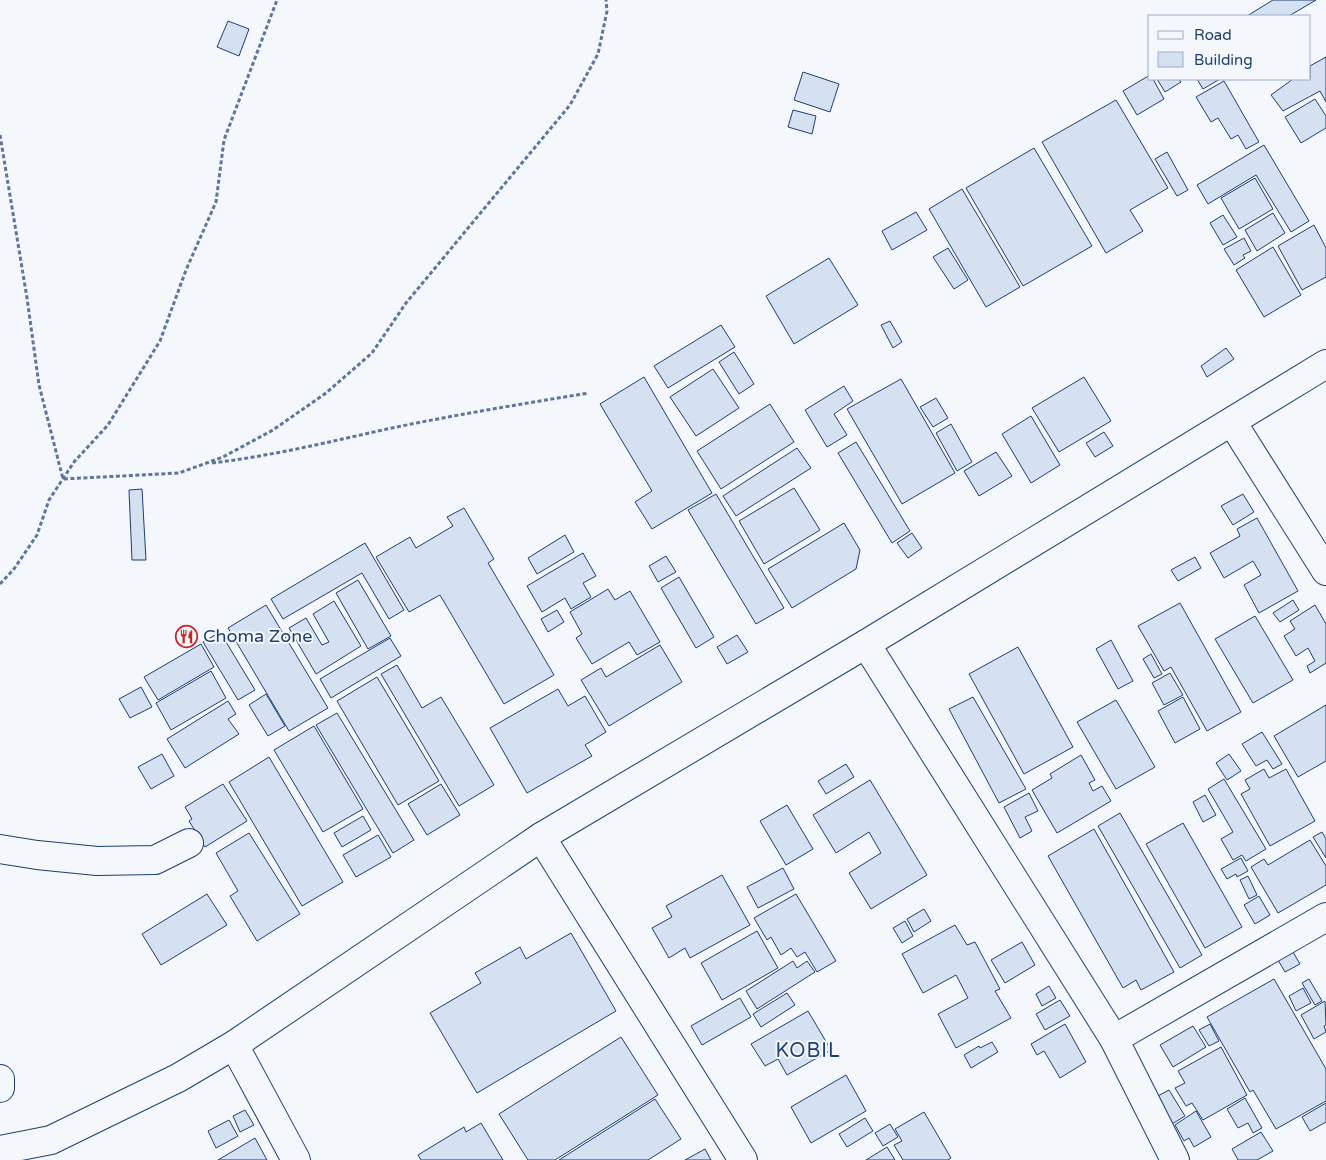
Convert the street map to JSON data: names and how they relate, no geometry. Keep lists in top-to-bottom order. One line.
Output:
{"districts":["KOBIL"],"places":{"restaurant":["Choma Zone"]},"legend":["Road","Building"]}
